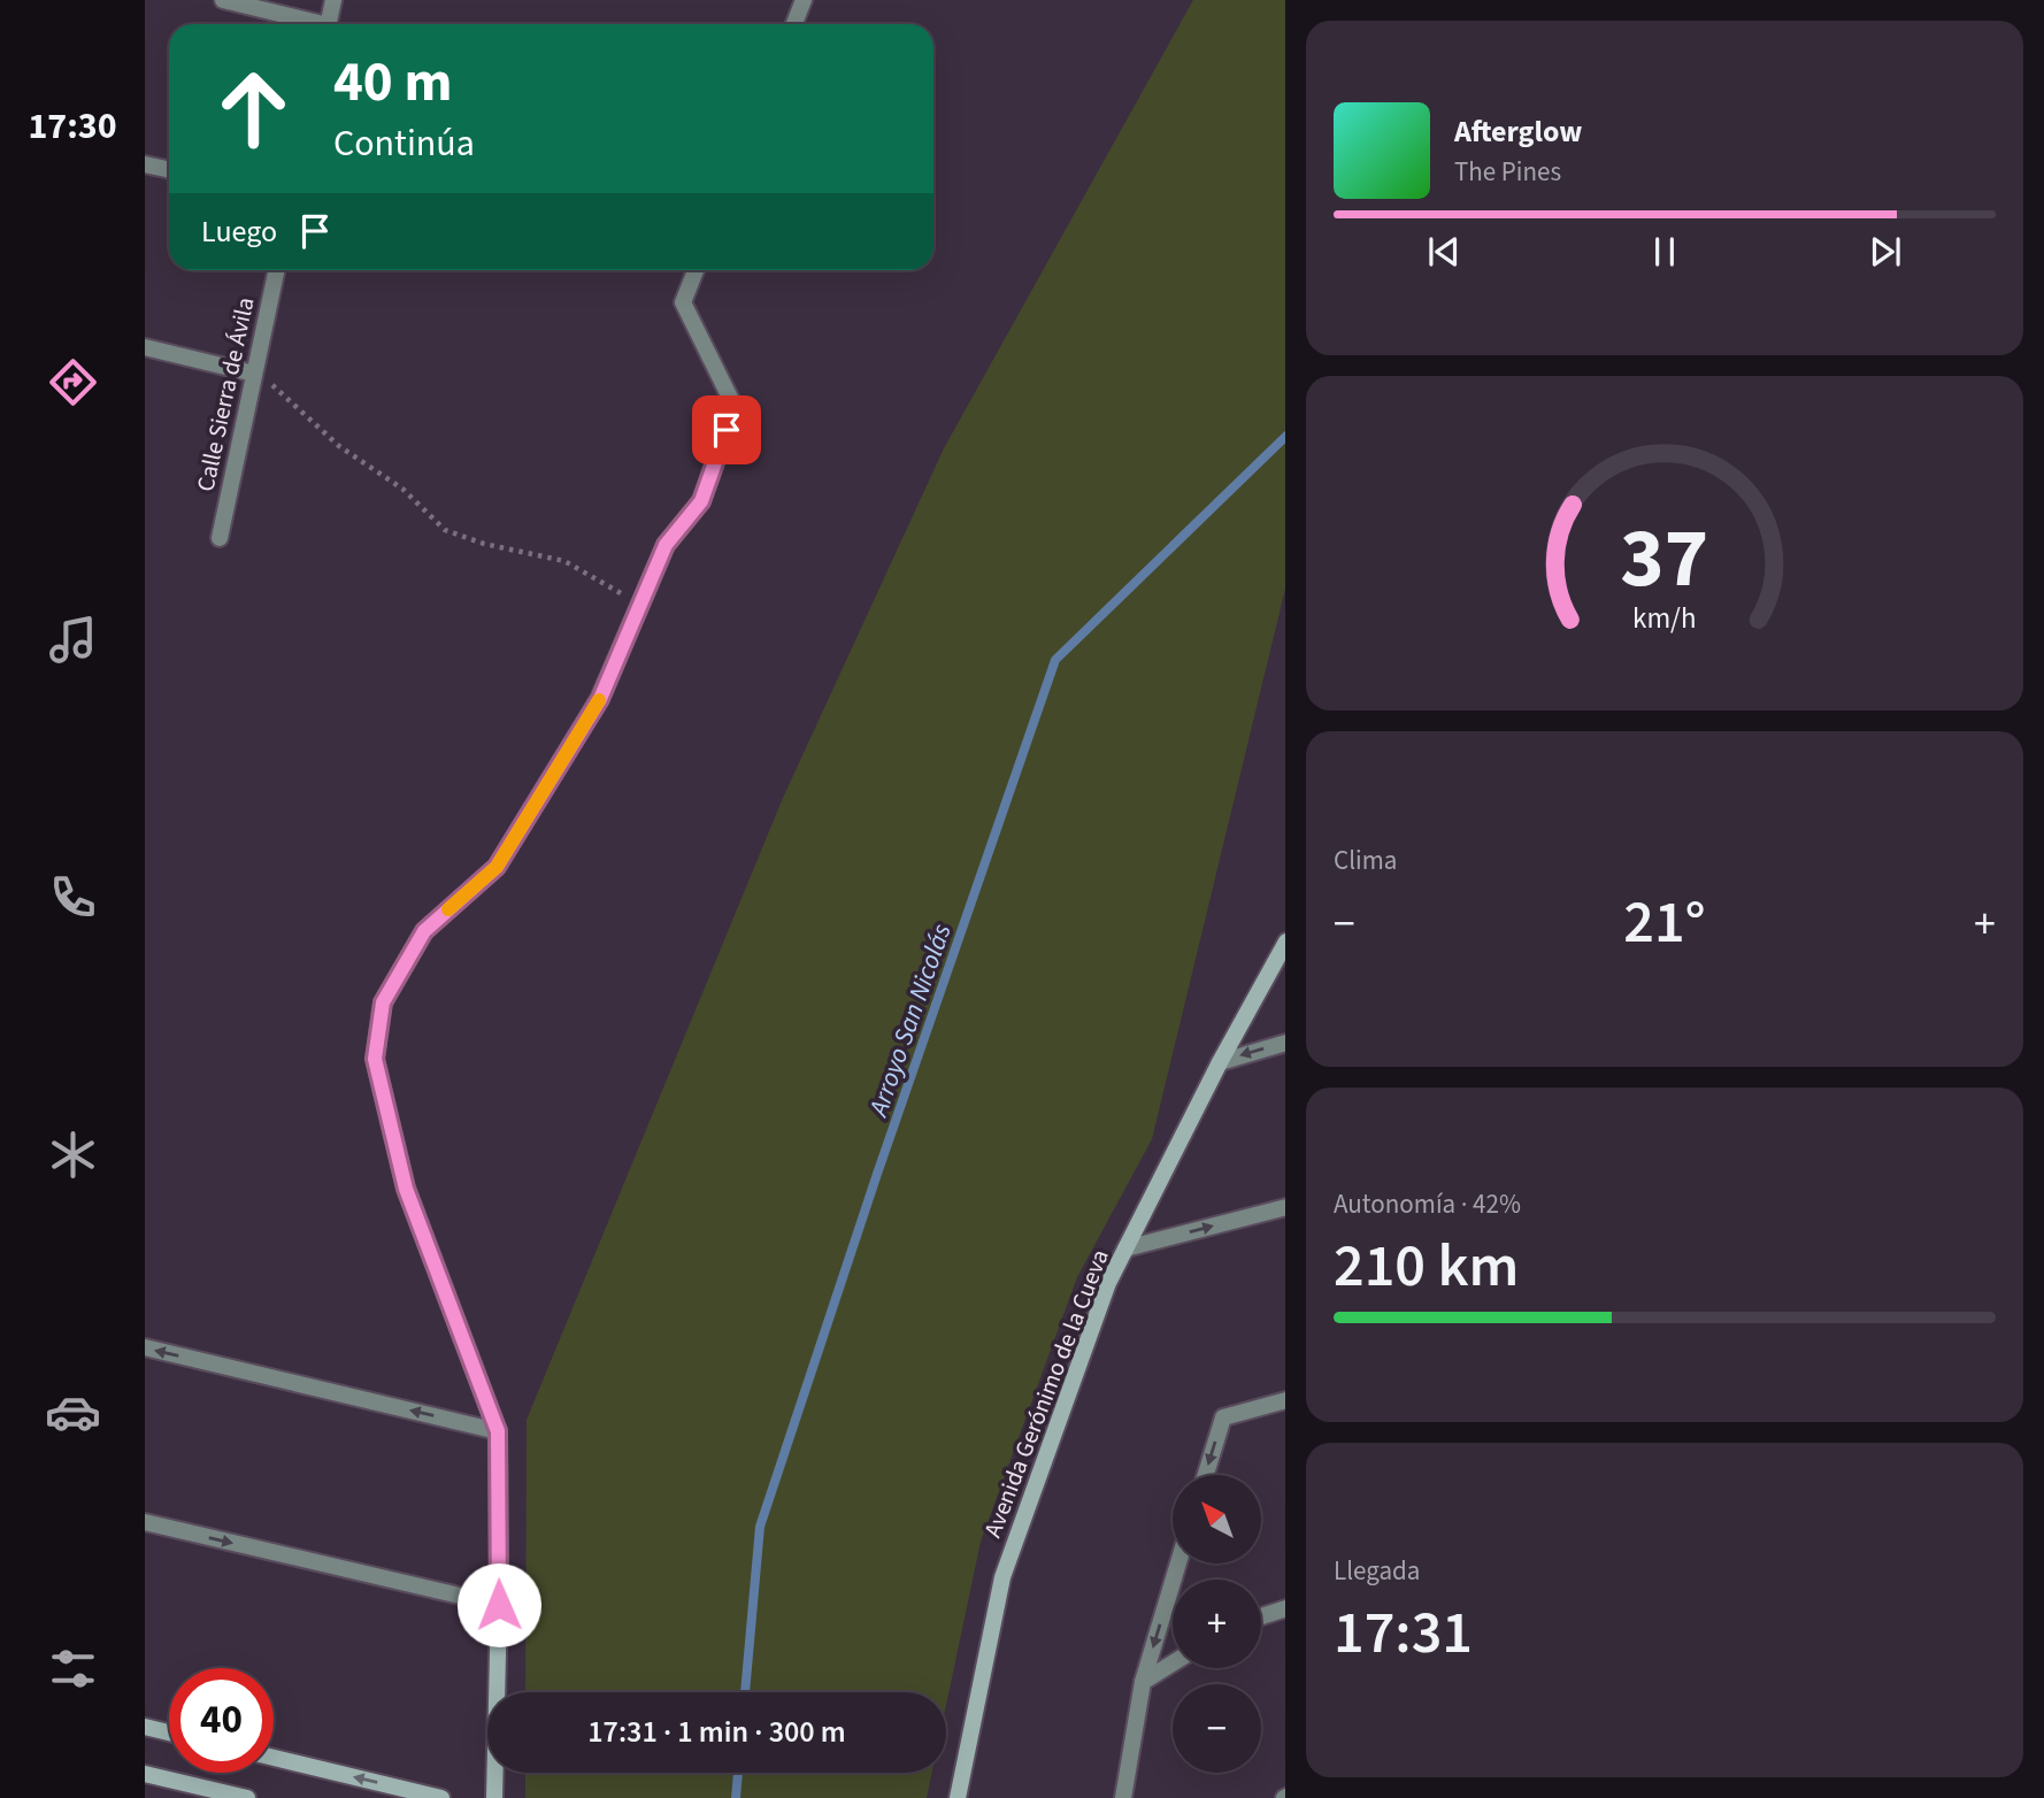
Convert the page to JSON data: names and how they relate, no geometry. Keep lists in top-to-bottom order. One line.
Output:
{"streets":{"street":["Calle Sierra de Ávila","Avenida Gerónimo de la Cueva"]},"water":["Arroyo San Nicolás"],"north":"top left","page":{"tabs":"17:30","turn":["40 m","Continúa"],"song":["Afterglow","The Pines"],"then":"Luego","tile":["Clima",["Autonomía · 42%","210 km"],["Llegada","17:31"]],"heat":["−","21°","+"],"map_buttons":["+","−"],"limit":"40","trip":"17:31 · 1 min · 300 m","gauge":["37","km/h"]}}
